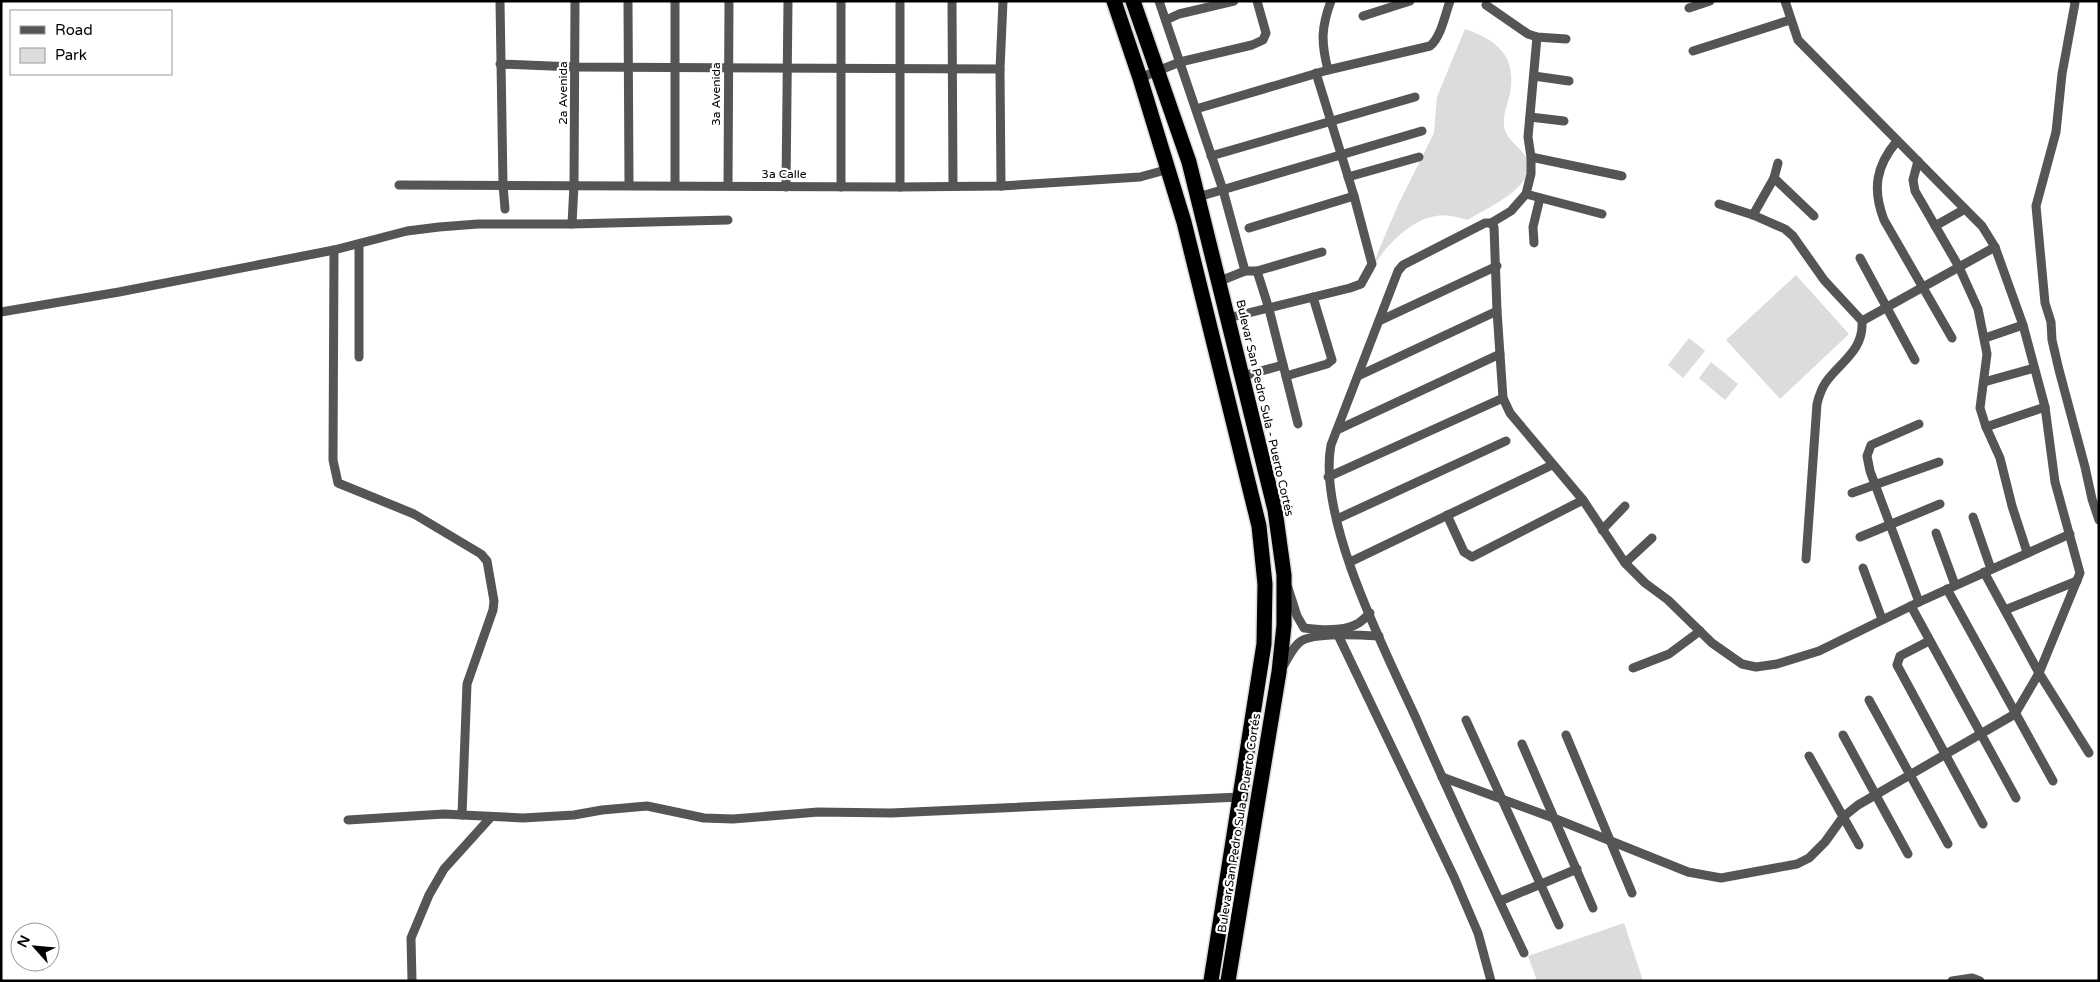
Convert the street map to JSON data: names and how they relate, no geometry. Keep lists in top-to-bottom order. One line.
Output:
{"streets":{"highway":["Bulevar San Pedro Sula - Puerto Cortés"],"street":["2a Avenida","3a Avenida","3a Calle"]},"crossings":[["2a Avenida","3a Calle"],["3a Avenida","3a Calle"],["3a Calle","Bulevar San Pedro Sula - Puerto Cortés"]],"legend":["Road","Park"],"north":"top left"}
